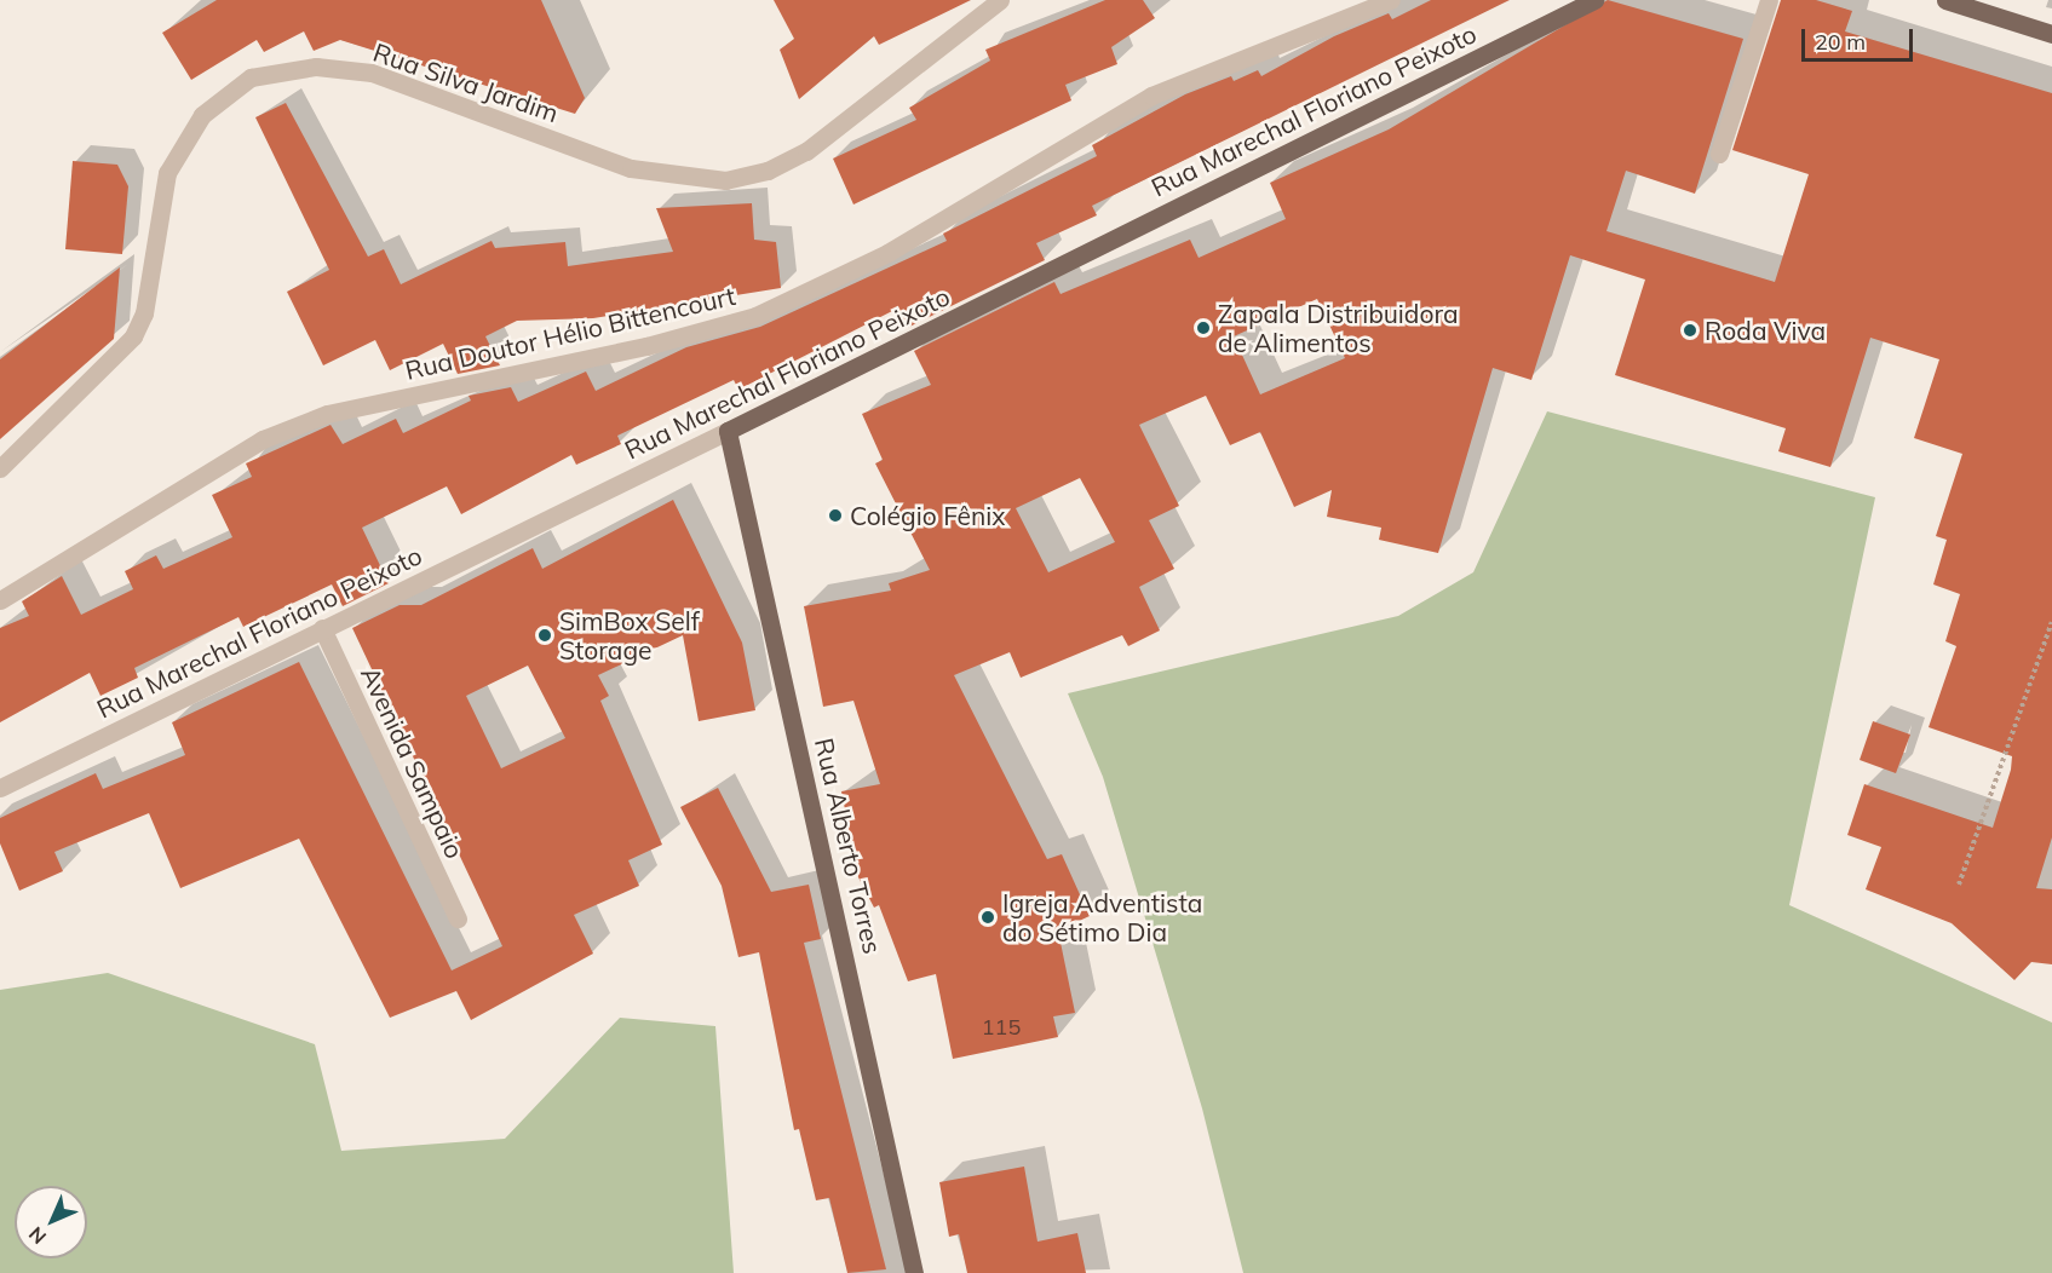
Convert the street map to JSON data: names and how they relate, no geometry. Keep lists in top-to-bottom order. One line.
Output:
{"streets":{"main road":["Rua Marechal Floriano Peixoto","Rua Alberto Torres"],"street":["Rua Silva Jardim","Rua Doutor Hélio Bittencourt","Avenida Sampaio"]},"crossings":[["Rua Marechal Floriano Peixoto","Avenida Sampaio"],["Rua Marechal Floriano Peixoto","Rua Alberto Torres"]],"places":["Zapala Distribuidora de Alimentos","Roda Viva","Colégio Fênix","SimBox Self Storage","Igreja Adventista do Sétimo Dia"],"house_numbers":["115"],"scale_bar":"20 m","north":"bottom left"}
